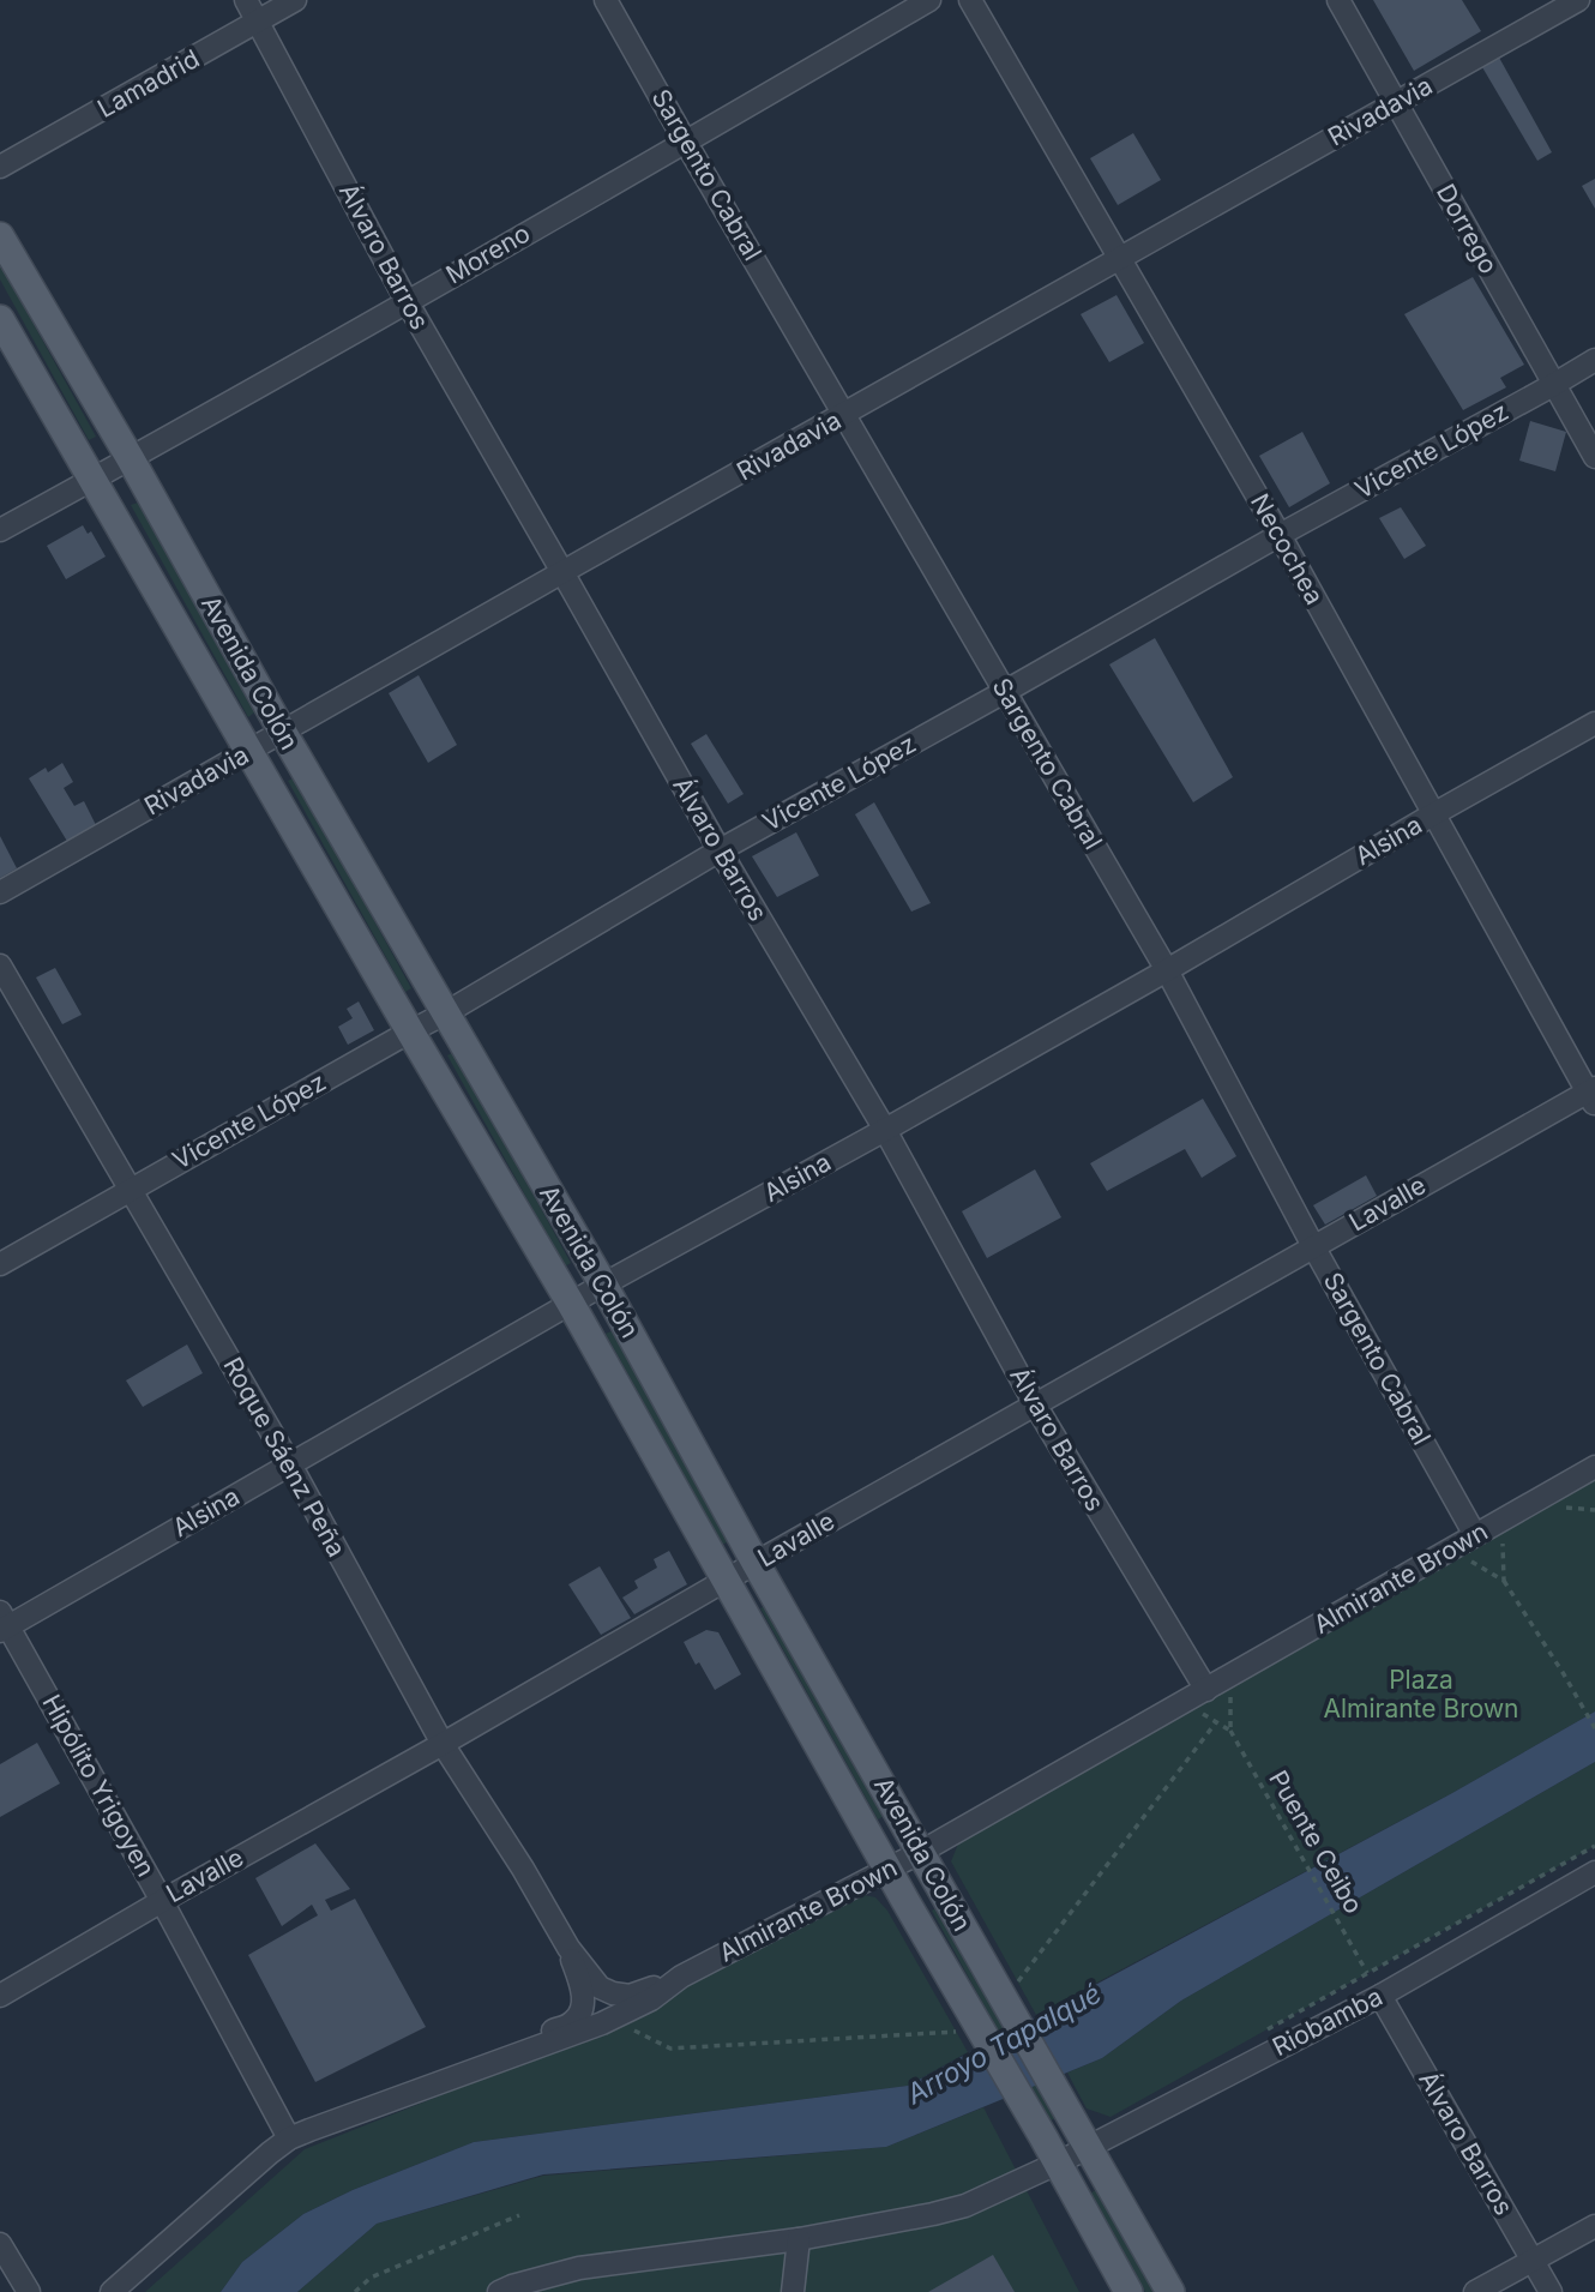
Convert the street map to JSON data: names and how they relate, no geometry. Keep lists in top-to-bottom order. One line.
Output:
{"streets":{"main road":["Avenida Colón"],"street":["Lamadrid","Rivadavia","Sargento Cabral","Dorrego","Moreno","Álvaro Barros","Vicente López","Necochea","Alsina","Lavalle","Roque Sáenz Peña","Almirante Brown","Hipólito Yrigoyen","Riobamba"],"path":["Puente Ceibo"]},"crossings":[["Lamadrid","Álvaro Barros"],["Rivadavia","Sargento Cabral"],["Rivadavia","Dorrego"],["Rivadavia","Álvaro Barros"],["Rivadavia","Necochea"],["Rivadavia","Avenida Colón"],["Sargento Cabral","Moreno"],["Sargento Cabral","Vicente López"],["Sargento Cabral","Alsina"],["Sargento Cabral","Lavalle"],["Sargento Cabral","Almirante Brown"],["Dorrego","Vicente López"],["Moreno","Álvaro Barros"],["Moreno","Avenida Colón"],["Álvaro Barros","Vicente López"],["Álvaro Barros","Alsina"],["Álvaro Barros","Lavalle"],["Álvaro Barros","Almirante Brown"],["Álvaro Barros","Riobamba"],["Vicente López","Necochea"],["Vicente López","Avenida Colón"],["Vicente López","Roque Sáenz Peña"],["Necochea","Alsina"],["Necochea","Lavalle"],["Avenida Colón","Alsina"],["Avenida Colón","Lavalle"],["Avenida Colón","Almirante Brown"],["Avenida Colón","Riobamba"],["Alsina","Roque Sáenz Peña"],["Alsina","Hipólito Yrigoyen"],["Lavalle","Roque Sáenz Peña"],["Lavalle","Hipólito Yrigoyen"],["Almirante Brown","Hipólito Yrigoyen"]],"water":["Arroyo Tapalqué"],"parks":["Plaza Almirante Brown"]}
